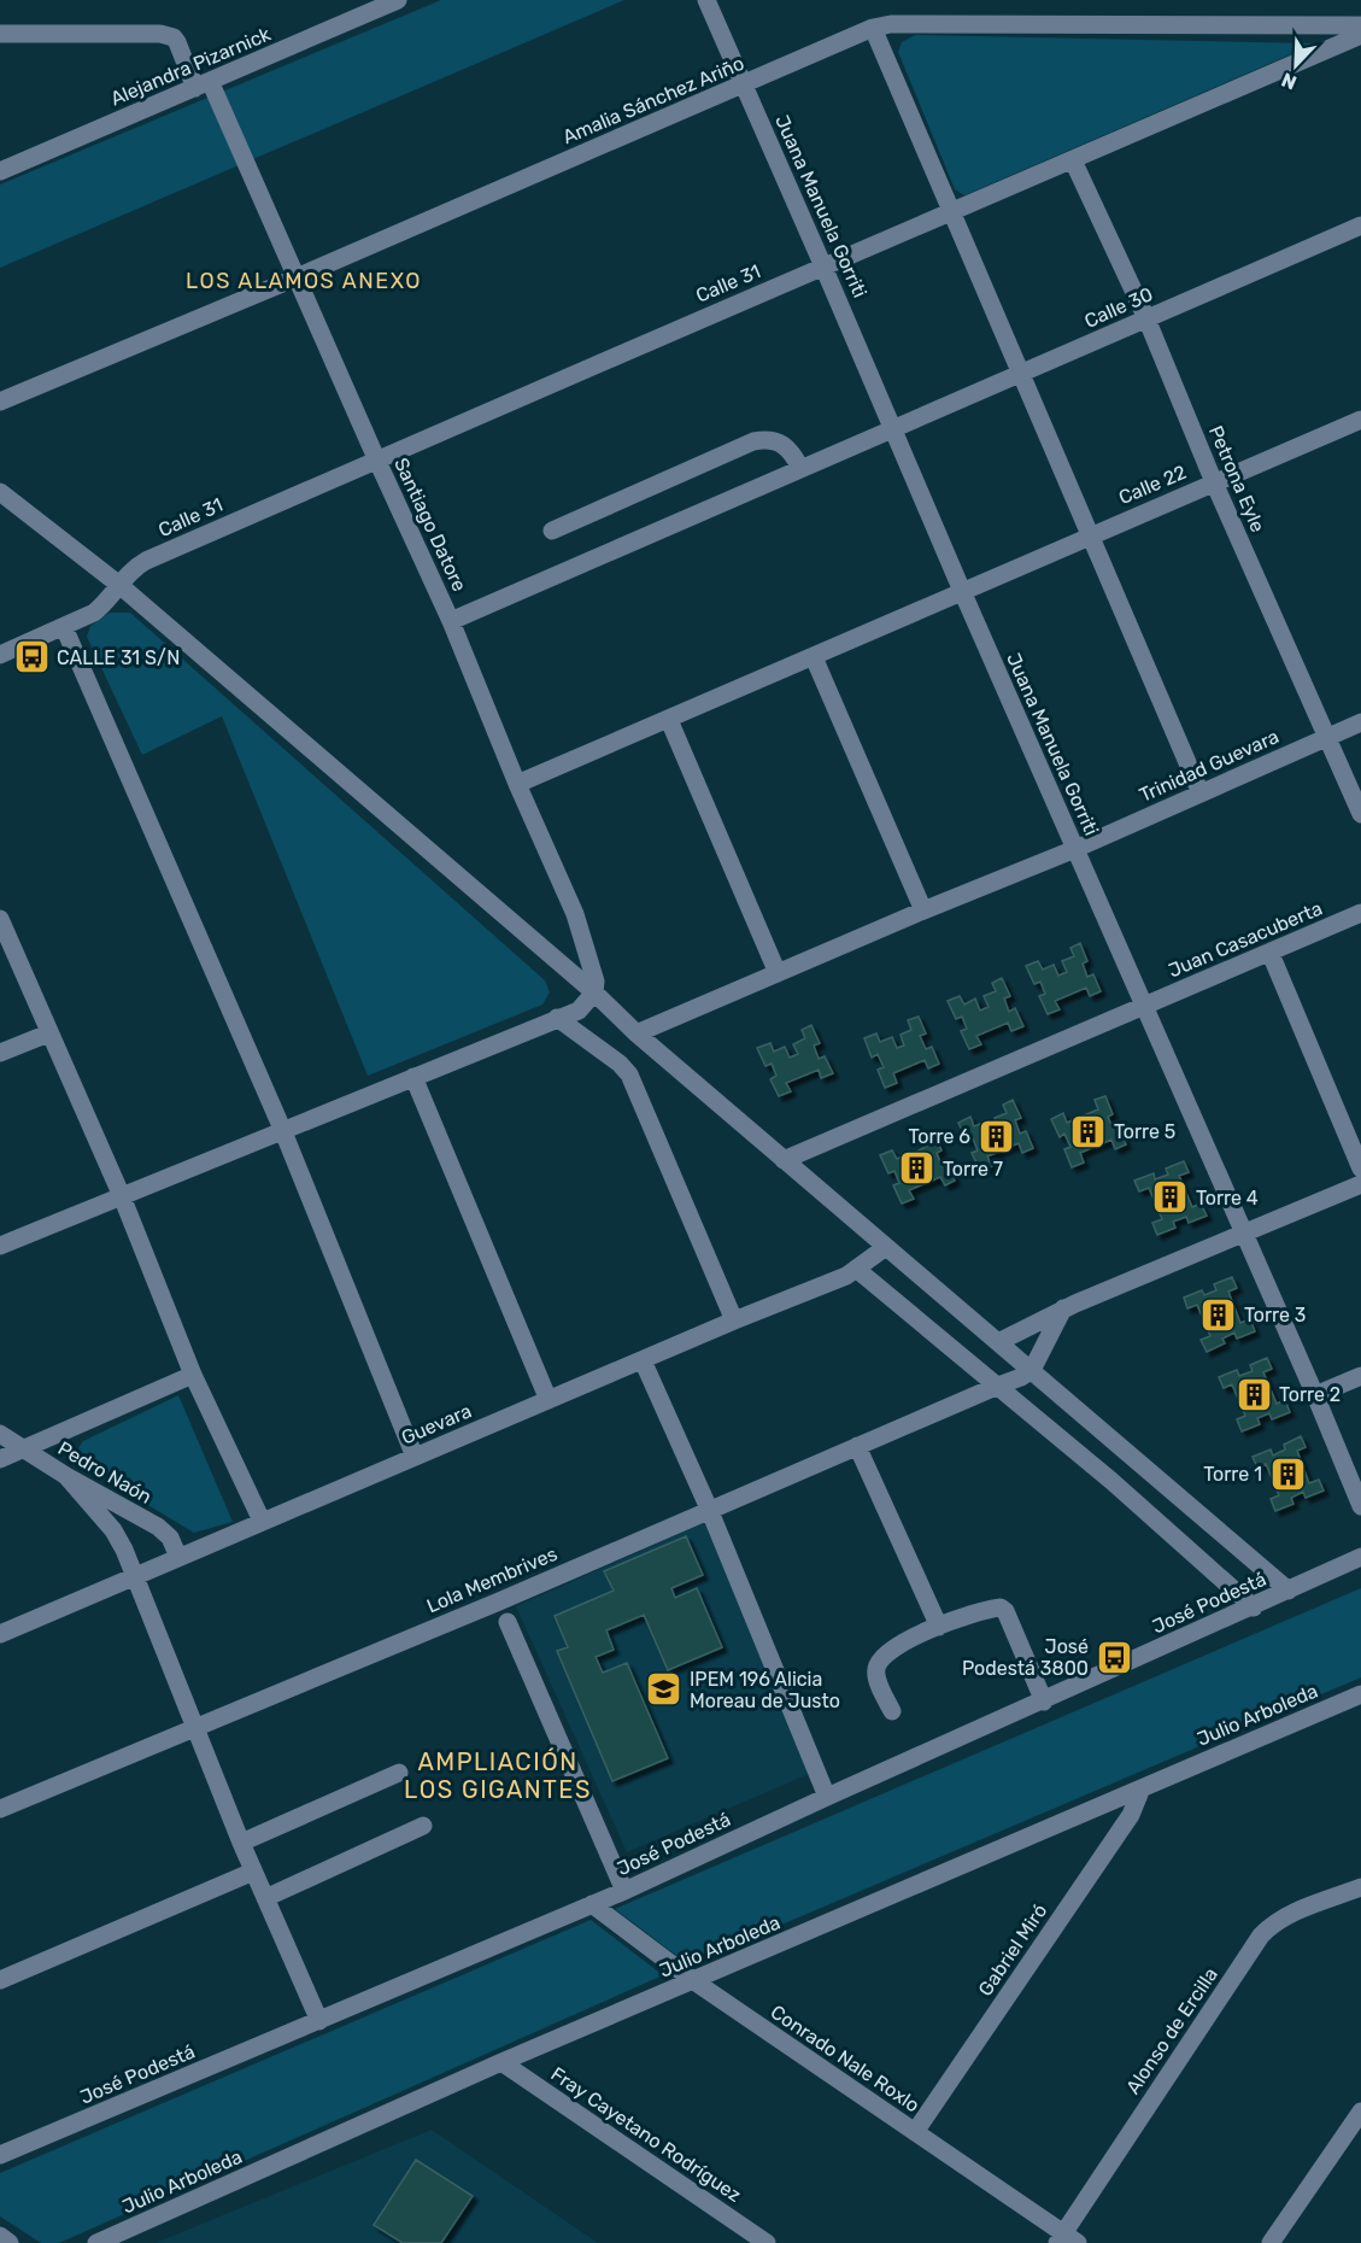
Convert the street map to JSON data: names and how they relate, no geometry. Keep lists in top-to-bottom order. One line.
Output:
{"streets":{"street":["Alejandra Pizarnick","Amalia Sánchez Ariño","Juana Manuela Gorriti","Calle 31","Calle 30","Petrona Eyle","Calle 22","Santiago Datore","Trinidad Guevara","Juan Casacuberta","Guevara","Pedro Naón","Lola Membrives","José Podestá","Julio Arboleda","Gabriel Miró","Alonso de Ercilla","Conrado Nale Roxlo","Fray Cayetano Rodríguez"]},"crossings":[["Alejandra Pizarnick","Santiago Datore"],["Amalia Sánchez Ariño","Juana Manuela Gorriti"],["Amalia Sánchez Ariño","Santiago Datore"],["Juana Manuela Gorriti","Calle 31"],["Juana Manuela Gorriti","Calle 30"],["Juana Manuela Gorriti","Calle 22"],["Juana Manuela Gorriti","Trinidad Guevara"],["Juana Manuela Gorriti","Juan Casacuberta"],["Calle 31","Petrona Eyle"],["Calle 31","Santiago Datore"],["Calle 30","Petrona Eyle"],["Calle 30","Santiago Datore"],["Petrona Eyle","Calle 22"],["Petrona Eyle","Trinidad Guevara"],["Calle 22","Santiago Datore"],["Guevara","Pedro Naón"],["José Podestá","Conrado Nale Roxlo"],["Julio Arboleda","Gabriel Miró"],["Julio Arboleda","Conrado Nale Roxlo"],["Julio Arboleda","Fray Cayetano Rodríguez"],["Gabriel Miró","Conrado Nale Roxlo"],["Alonso de Ercilla","Conrado Nale Roxlo"]],"districts":["LOS ALAMOS ANEXO","AMPLIACIÓN LOS GIGANTES"],"places":{"bus stop":["CALLE 31 S/N","José Podestá 3800"],"building":["Torre 5","Torre 6","Torre 7","Torre 4","Torre 3","Torre 2","Torre 1"],"school or university":["IPEM 196 Alicia Moreau de Justo"]},"north":"bottom left"}
